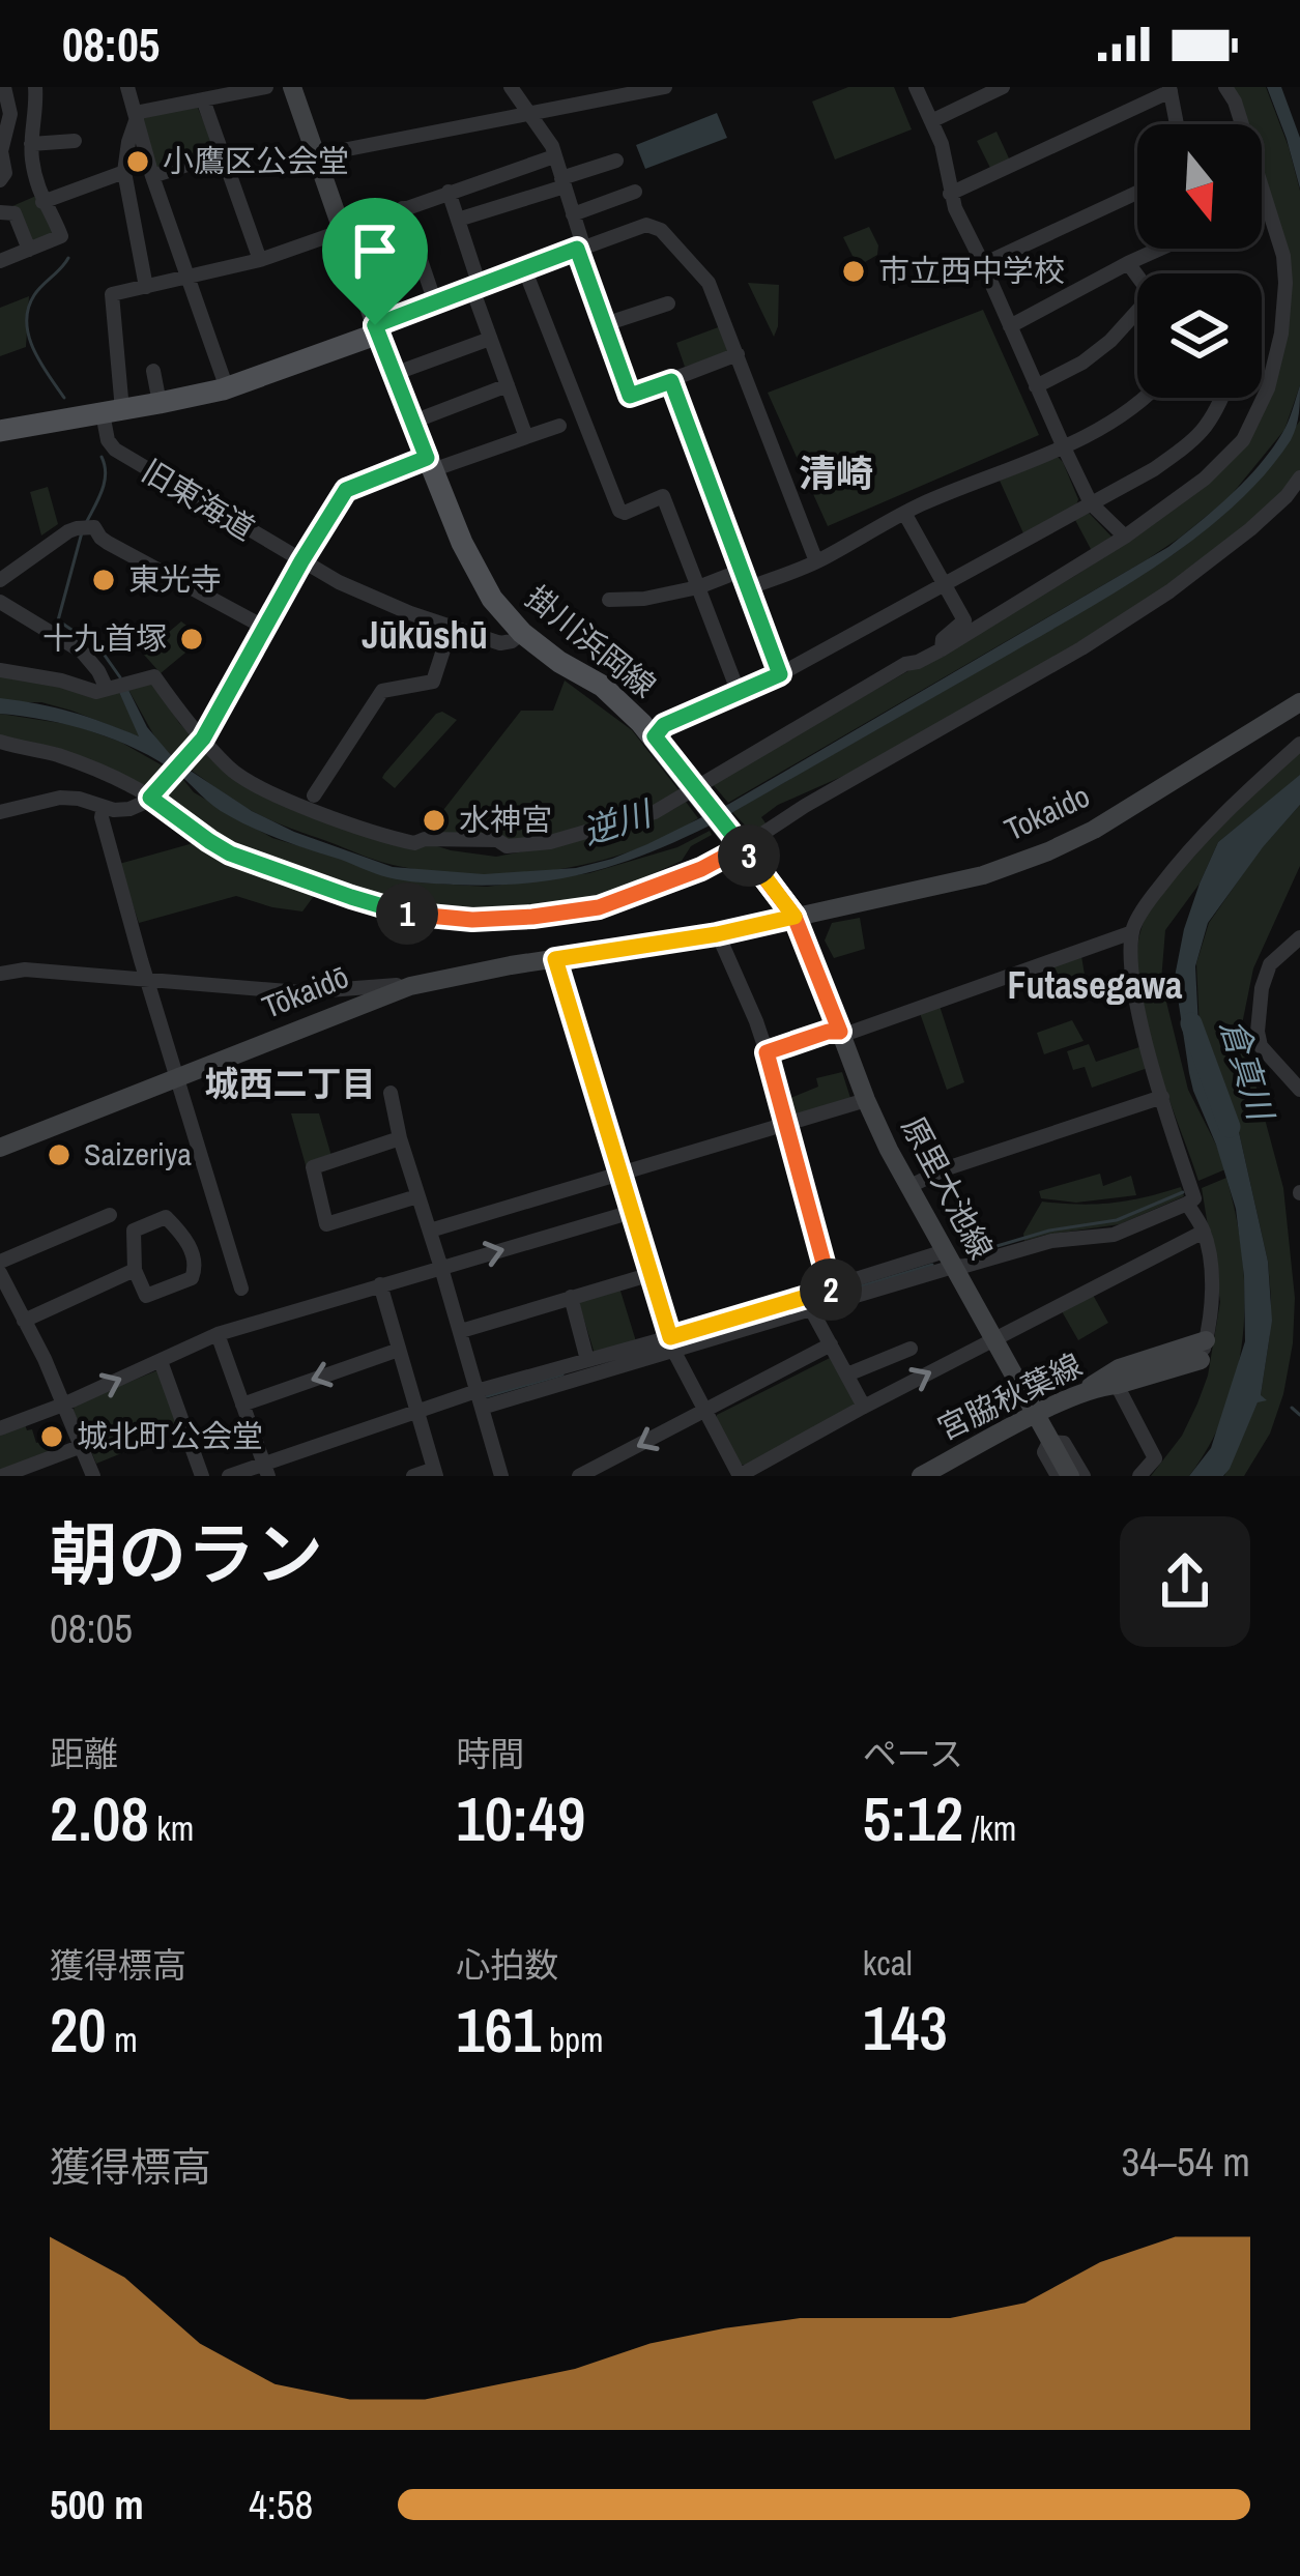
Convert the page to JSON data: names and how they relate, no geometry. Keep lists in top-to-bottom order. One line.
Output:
{"streets":{"main road":["掛川浜岡線","Tokaido","Tōkaidō","原里大池線","宮脇秋葉線"],"street":["旧東海道"]},"crossings":[["旧東海道","掛川浜岡線"],["掛川浜岡線","Tokaido"],["掛川浜岡線","Tōkaidō"],["掛川浜岡線","原里大池線"],["Tokaido","Tōkaidō"],["Tokaido","原里大池線"],["Tōkaidō","原里大池線"],["原里大池線","宮脇秋葉線"]],"districts":["清崎","Jūkūshū","Futasegawa","城西二丁目"],"water":["逆川","倉真川"],"places":["小鷹区公会堂","市立西中学校","東光寺","十九首塚","水神宮","Saizeriya","城北町公会堂"],"north":"bottom","page":{"status":"08:05","pins":["3","1","2"],"heading":["朝のラン","08:05"],"stats":[["距離","2.08 km"],["時間","10:49"],["ペース","5:12 /km"],["獲得標高","20 m"],["心拍数","161 bpm"],["kcal","143"]],"chart":["獲得標高","34–54 m"],"list":[{"name":"500 m","note":"4:58"}]}}
